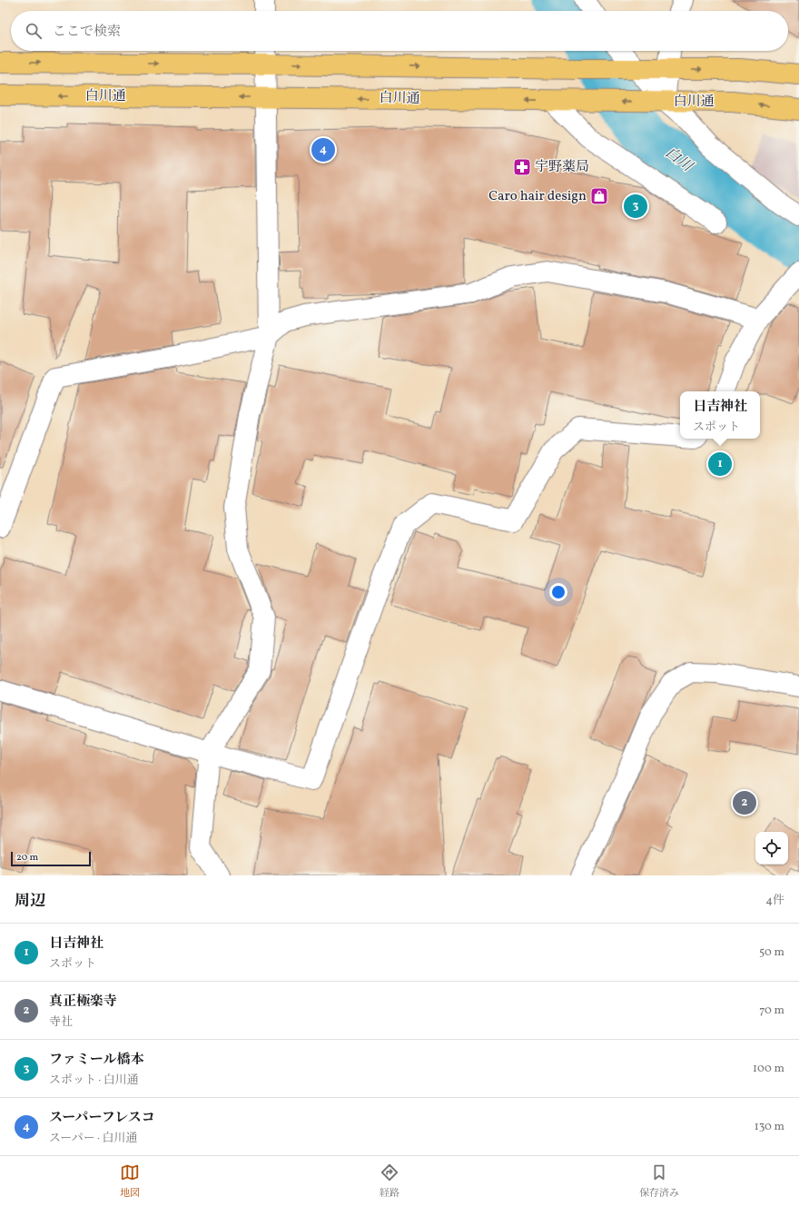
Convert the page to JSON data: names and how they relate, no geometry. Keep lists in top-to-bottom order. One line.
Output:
{"streets":{"main road":["白川通"]},"water":["白川"],"places":{"pharmacy":["宇野薬局"],"shop":["Caro hair design"]},"scale_bar":"20 m","page":{"search":"ここで検索","pins":["4","3","1","2"],"popup":["日吉神社","スポット"],"scale":"20 m","heading":["周辺","4件"],"list":[{"mark":"1","name":"日吉神社","note":"スポット","value":"50 m"},{"mark":"2","name":"真正極楽寺","note":"寺社","value":"70 m"},{"mark":"3","name":"ファミール橋本","note":"スポット · 白川通","value":"100 m"},{"mark":"4","name":"スーパーフレスコ","note":"スーパー · 白川通","value":"130 m"}],"nav":["地図","経路","保存済み"]}}
